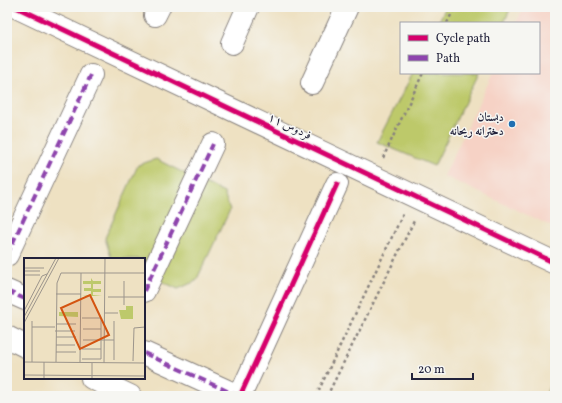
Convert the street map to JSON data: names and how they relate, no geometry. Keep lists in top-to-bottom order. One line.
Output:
{"streets":{"street":["فردوس ۱۱"]},"places":["دبستان دخترانه ریحانه"],"legend":["Cycle path","Path"],"scale_bar":"20 m"}
